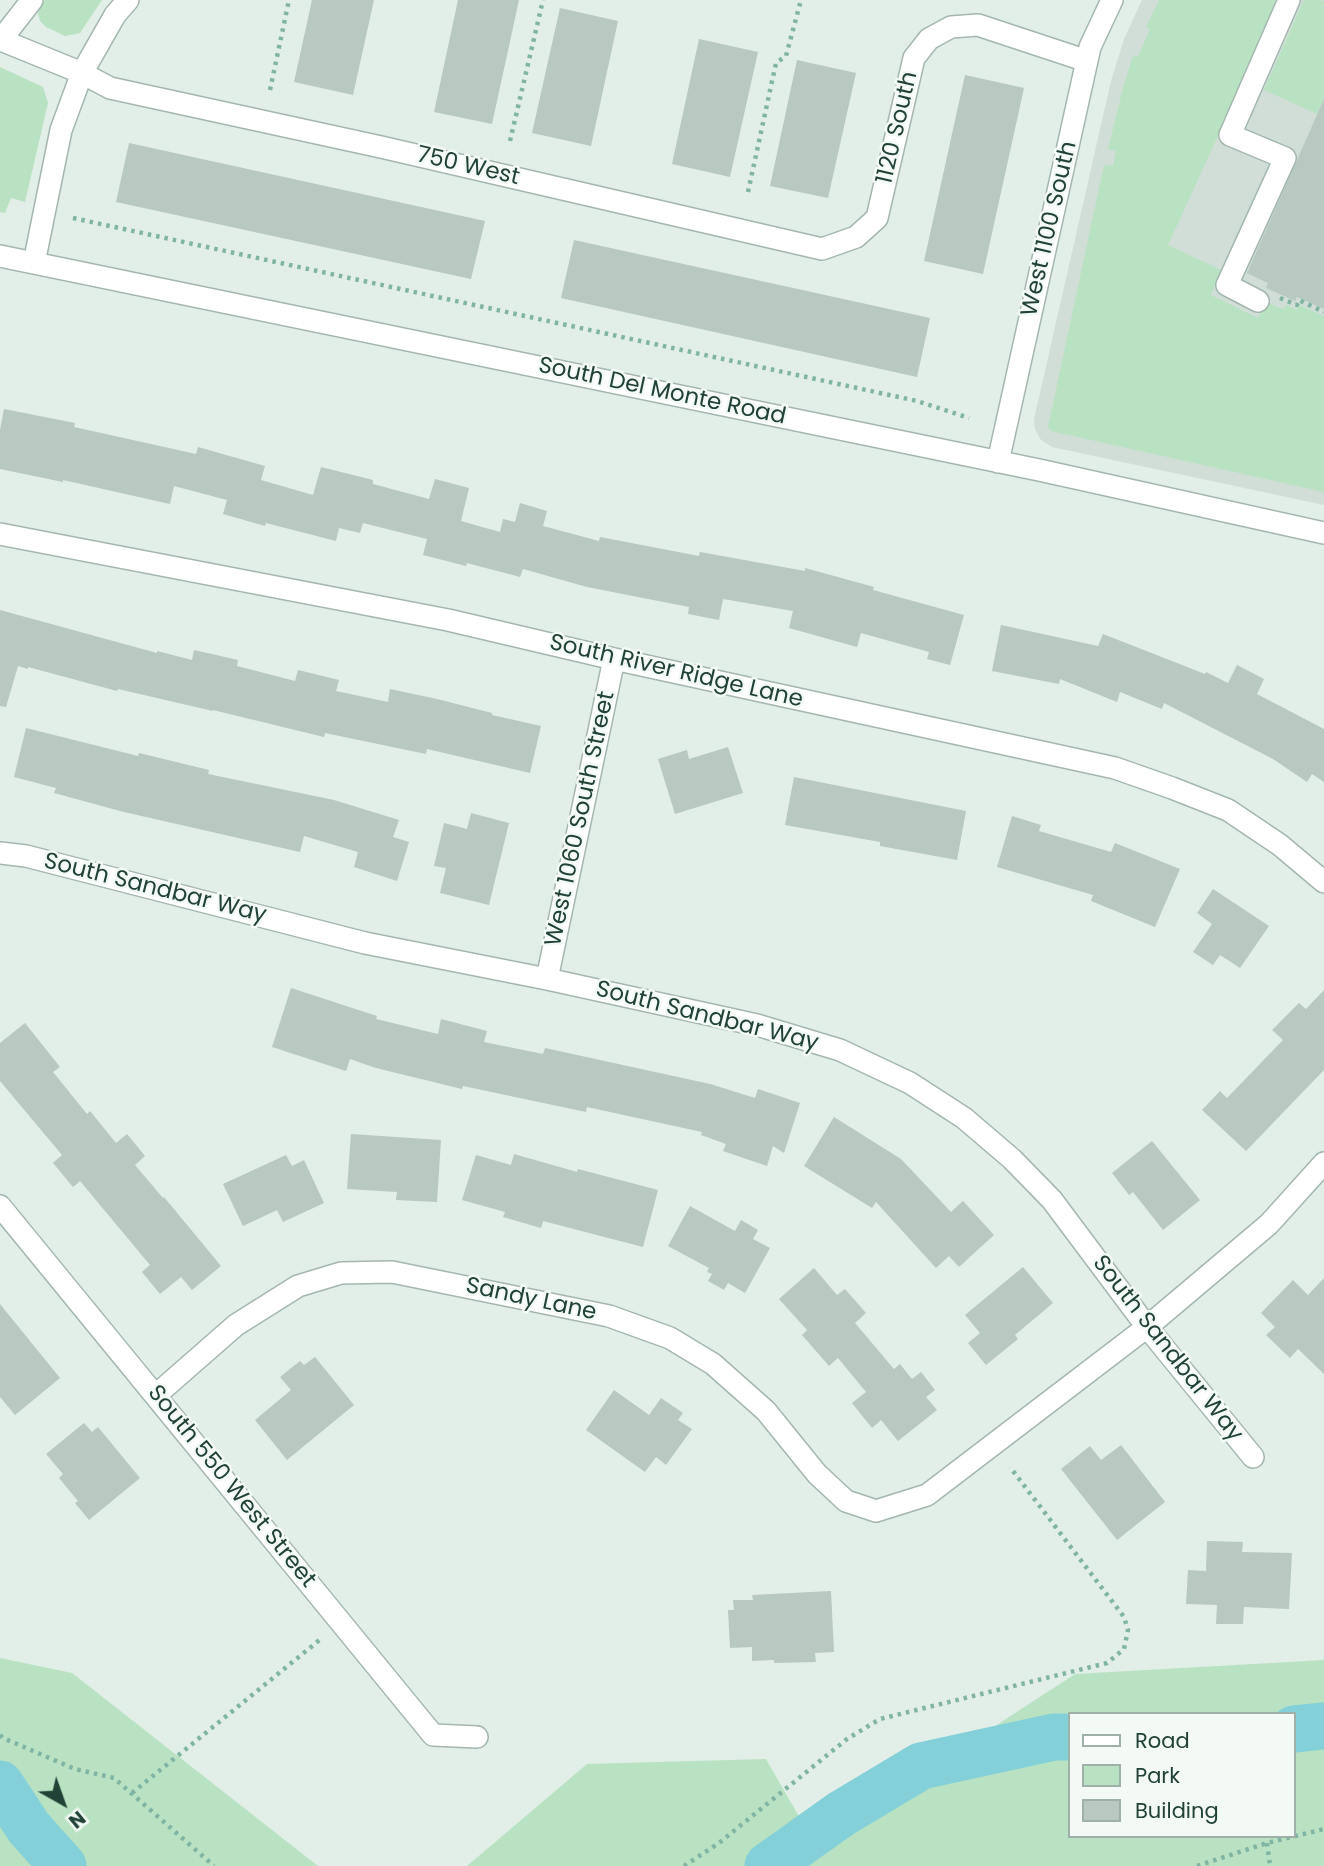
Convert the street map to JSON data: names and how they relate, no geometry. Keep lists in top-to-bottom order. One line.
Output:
{"streets":{"street":["1120 South","750 West","West 1100 South","South Del Monte Road","South River Ridge Lane","West 1060 South Street","South Sandbar Way","Sandy Lane","South 550 West Street"]},"crossings":[["1120 South","750 West"],["1120 South","West 1100 South"],["West 1100 South","South Del Monte Road"],["South River Ridge Lane","West 1060 South Street"],["West 1060 South Street","South Sandbar Way"],["South Sandbar Way","Sandy Lane"],["Sandy Lane","South 550 West Street"]],"legend":["Road","Park","Building"],"north":"bottom right"}
